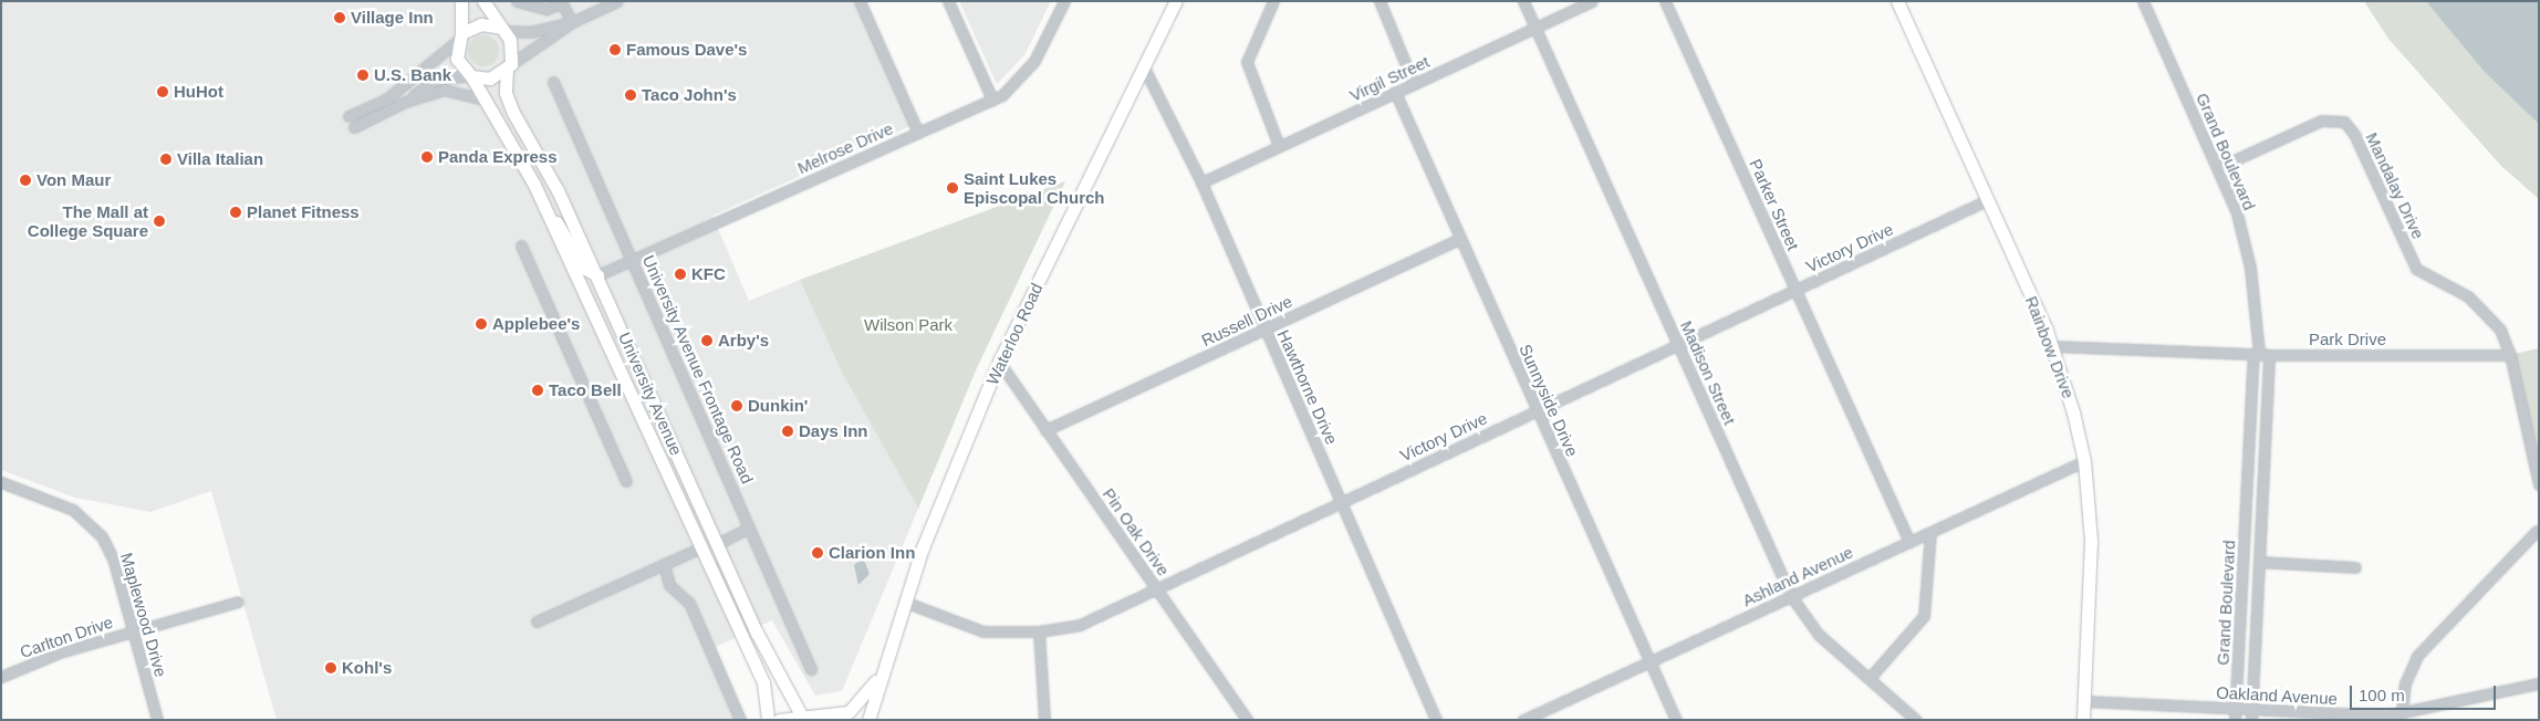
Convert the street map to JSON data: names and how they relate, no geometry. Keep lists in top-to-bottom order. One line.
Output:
{"streets":{"main road":["Waterloo Road","Rainbow Drive","University Avenue"],"street":["Virgil Street","Melrose Drive","Grand Boulevard","Mandalay Drive","Parker Street","Victory Drive","Russell Drive","Park Drive","University Avenue Frontage Road","Madison Street","Hawthorne Drive","Sunnyside Drive","Pin Oak Drive","Ashland Avenue","Maplewood Drive","Carlton Drive","Oakland Avenue"]},"crossings":[["Virgil Street","Madison Street"],["Virgil Street","Hawthorne Drive"],["Virgil Street","Sunnyside Drive"],["Melrose Drive","University Avenue Frontage Road"],["Melrose Drive","University Avenue"],["Grand Boulevard","Mandalay Drive"],["Grand Boulevard","Park Drive"],["Grand Boulevard","Oakland Avenue"],["Mandalay Drive","Park Drive"],["Parker Street","Victory Drive"],["Parker Street","Ashland Avenue"],["Victory Drive","Waterloo Road"],["Victory Drive","Rainbow Drive"],["Victory Drive","Madison Street"],["Victory Drive","Hawthorne Drive"],["Victory Drive","Sunnyside Drive"],["Victory Drive","Pin Oak Drive"],["Russell Drive","Hawthorne Drive"],["Russell Drive","Sunnyside Drive"],["Russell Drive","Pin Oak Drive"],["Waterloo Road","Hawthorne Drive"],["Waterloo Road","University Avenue"],["Waterloo Road","Pin Oak Drive"],["Park Drive","Rainbow Drive"],["Rainbow Drive","Ashland Avenue"],["Rainbow Drive","Oakland Avenue"],["Madison Street","Ashland Avenue"],["Sunnyside Drive","Ashland Avenue"],["Maplewood Drive","Carlton Drive"]],"parks":["Wilson Park"],"places":["Village Inn","Famous Dave's","U.S. Bank","HuHot","Taco John's","Panda Express","Villa Italian","Von Maur","Saint Lukes Episcopal Church","Planet Fitness","The Mall at College Square","KFC","Applebee's","Arby's","Taco Bell","Dunkin'","Days Inn","Clarion Inn","Kohl's"],"scale_bar":"100 m"}
